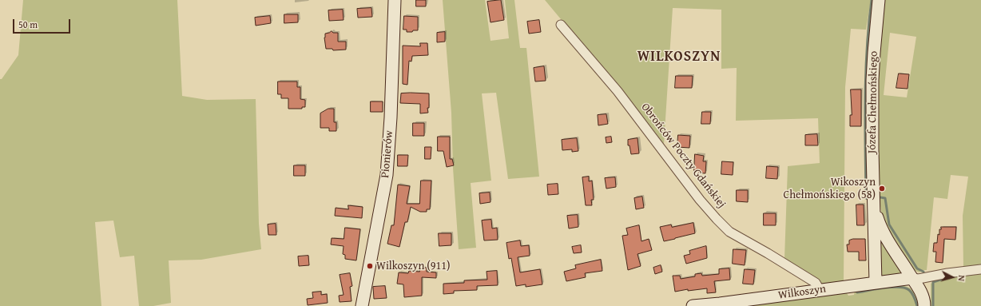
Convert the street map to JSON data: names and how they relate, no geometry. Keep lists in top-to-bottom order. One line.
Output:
{"streets":{"street":["Józefa Chełmońskiego","Pionierów","Obrońców Poczty Gdańskiej","Wilkoszyn"]},"crossings":[["Józefa Chełmońskiego","Wilkoszyn"],["Obrońców Poczty Gdańskiej","Wilkoszyn"]],"districts":["WILKOSZYN"],"places":["Wikoszyn Chełmońskiego (58)","Wilkoszyn (911)"],"scale_bar":"50 m","north":"right"}
